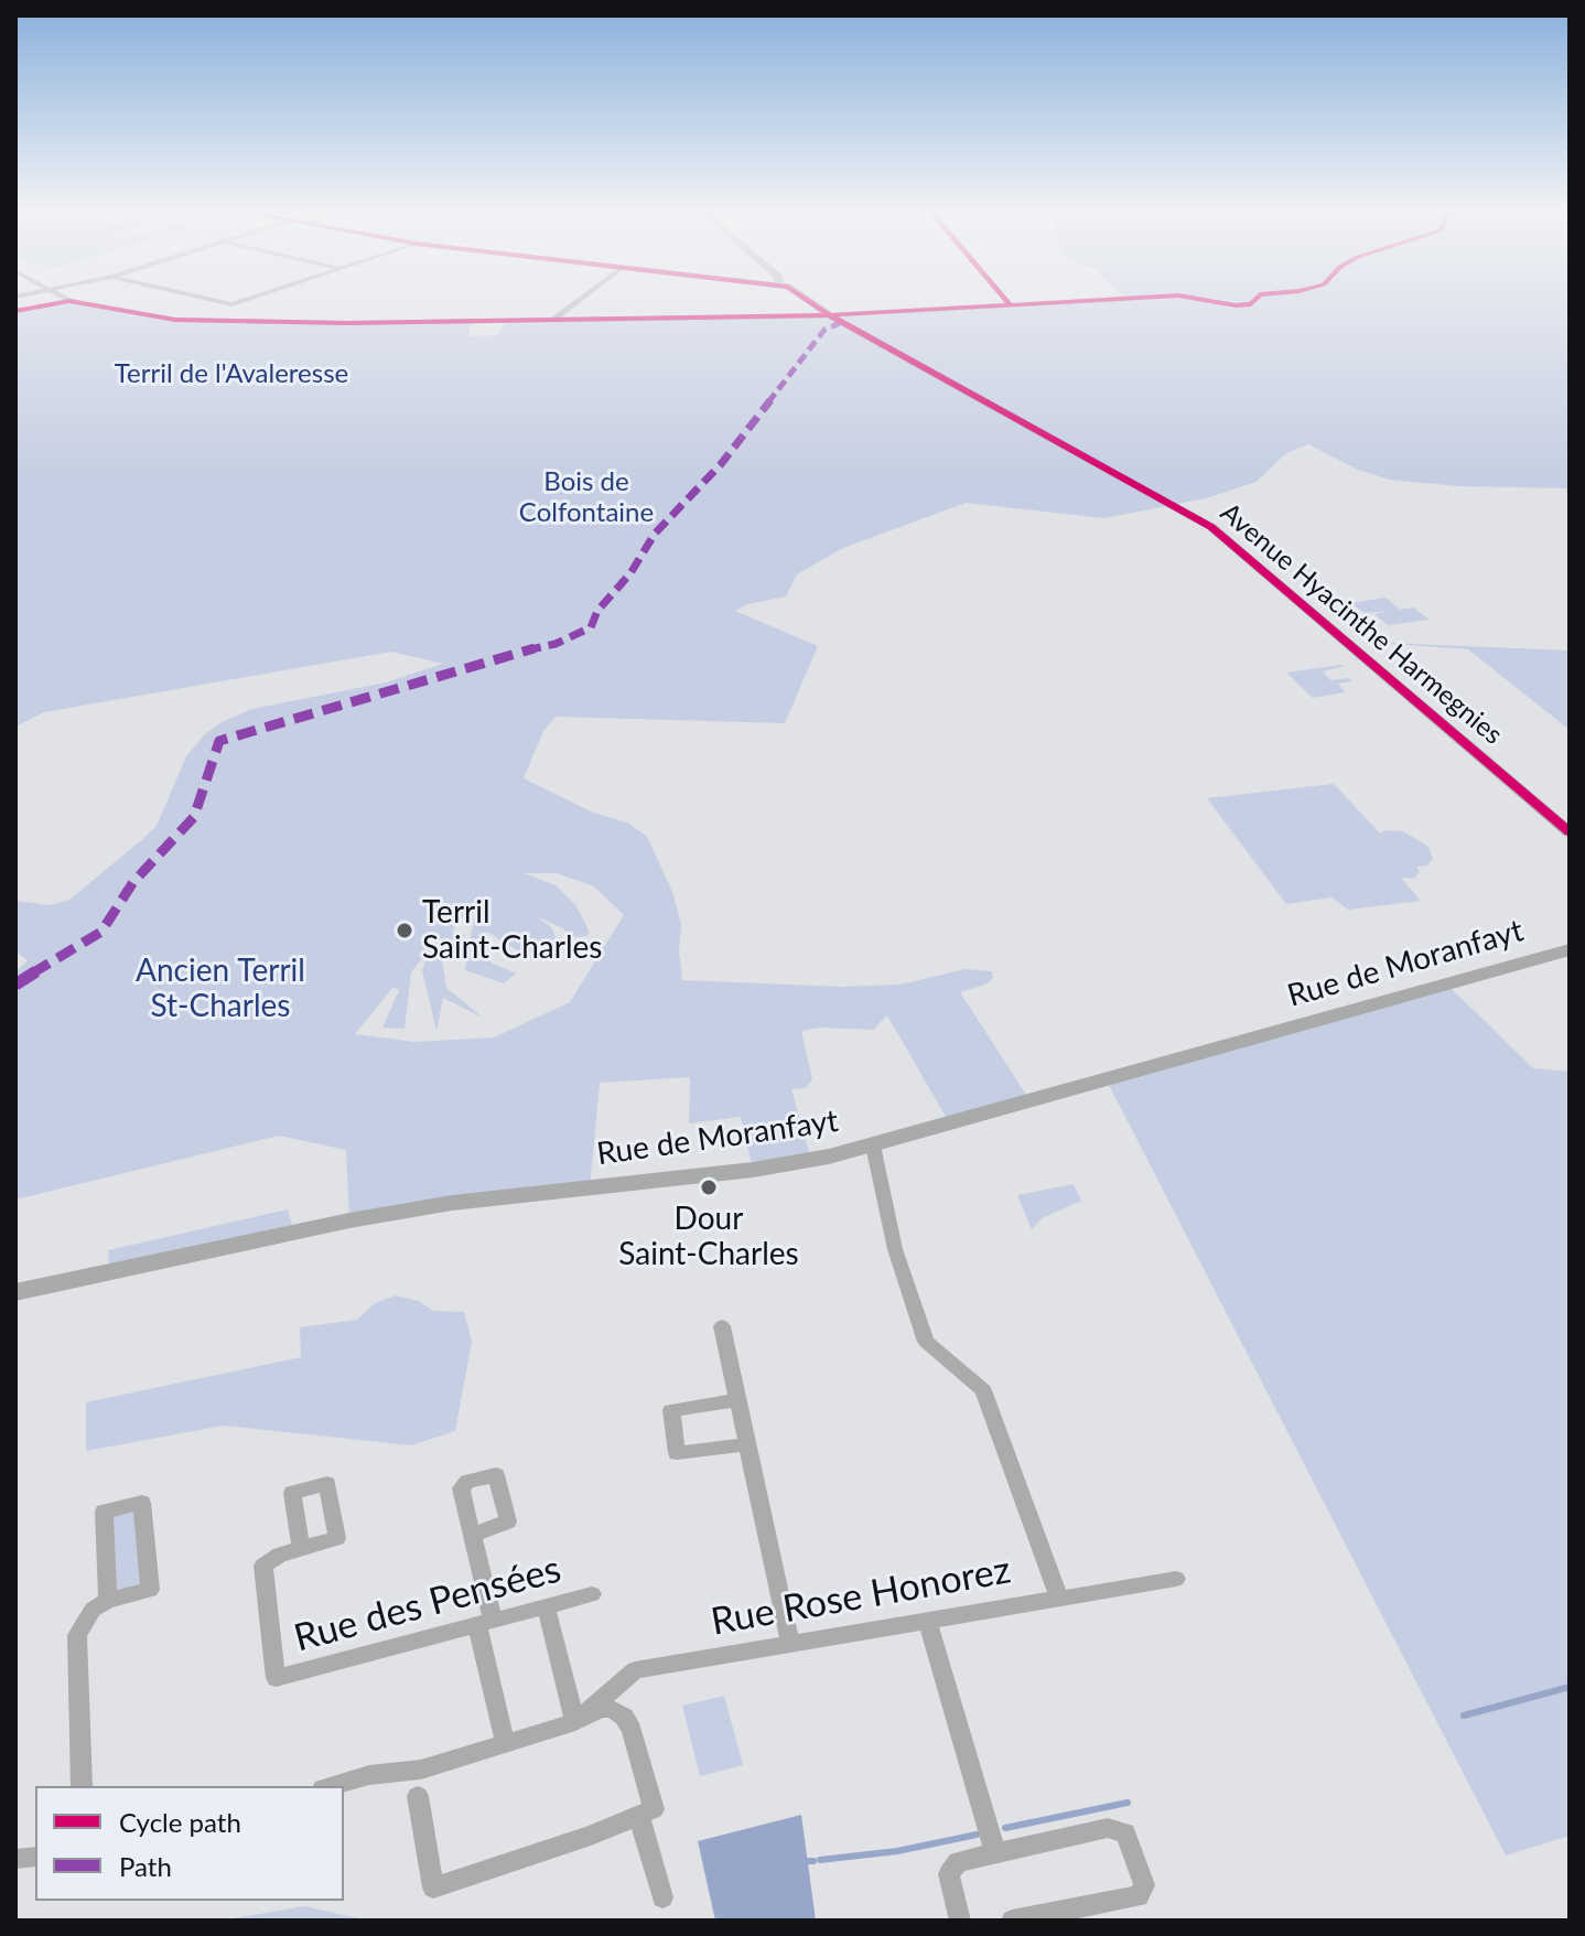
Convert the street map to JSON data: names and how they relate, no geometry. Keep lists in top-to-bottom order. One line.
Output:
{"streets":{"main road":["Rue de Moranfayt"],"street":["Avenue Hyacinthe Harmegnies","Rue Rose Honorez","Rue des Pensées"]},"parks":["Terril de l'Avaleresse","Bois de Colfontaine","Ancien Terril St-Charles"],"places":["Terril Saint-Charles","Dour Saint-Charles"],"legend":["Cycle path","Path"]}
